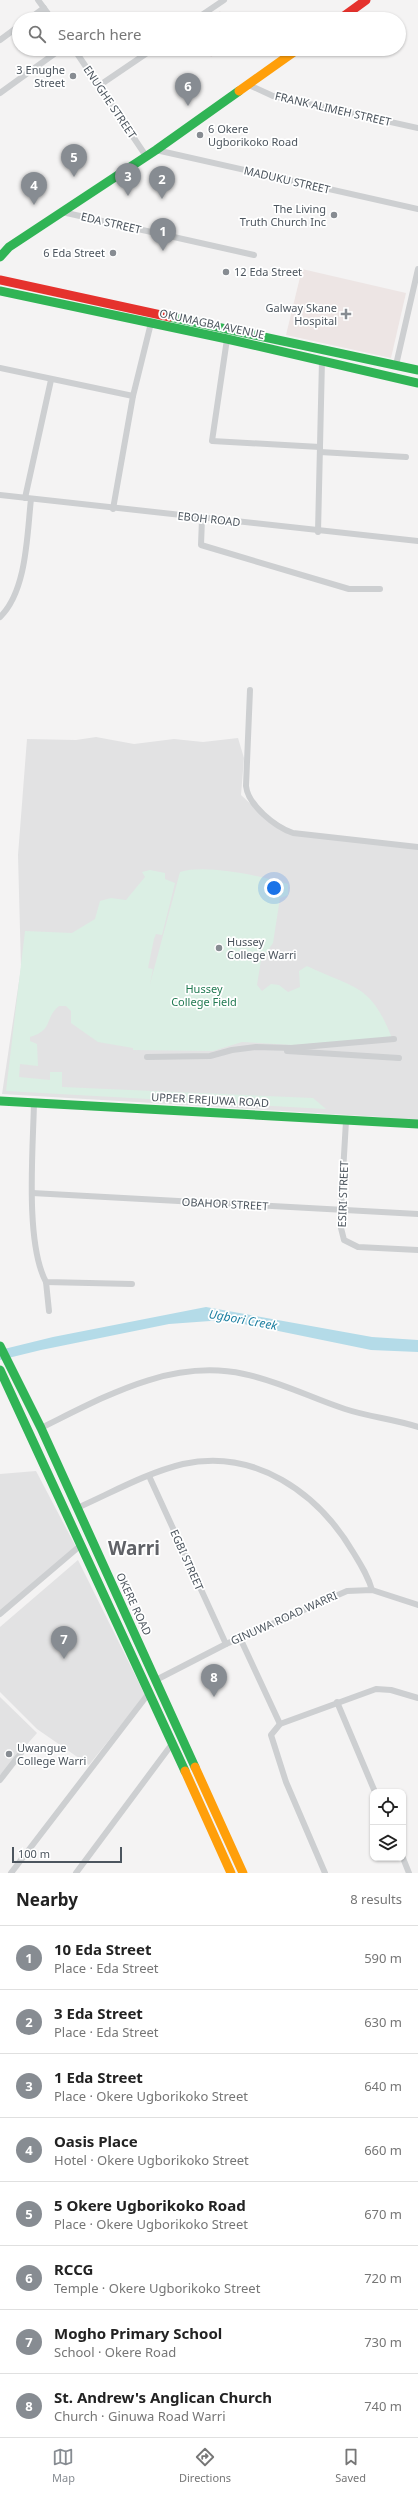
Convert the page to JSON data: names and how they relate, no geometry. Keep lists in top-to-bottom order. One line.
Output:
{"streets":{"main road":["OKUMAGBA AVENUE","UPPER EREJUWA ROAD","OKERE ROAD"],"street":["ENUGHE STREET","FRANK ALIMEH STREET","MADUKU STREET","EDA STREET","EBOH ROAD","ESIRI STREET","OBAHOR STREET","EGBI STREET","GINUWA ROAD WARRI"]},"crossings":[["UPPER EREJUWA ROAD","ESIRI STREET"],["ESIRI STREET","OBAHOR STREET"],["EGBI STREET","GINUWA ROAD WARRI"],["OKERE ROAD","GINUWA ROAD WARRI"]],"districts":["Warri"],"water":["Ugbori Creek"],"parks":["Hussey College Field"],"places":{"other":["3 Enughe Street","6 Okere Ugborikoko Road","The Living Truth Church Inc","6 Eda Street","12 Eda Street","Hussey College Warri","Uwangue College Warri"],"health":["Galway Skane Hospital"]},"scale_bar":"100 m","page":{"search":"Search here","pins":["6","5","3","2","4","1","7","8"],"scale":"100 m","heading":["Nearby","8 results"],"list":[{"mark":"1","name":"10 Eda Street","note":"Place · Eda Street","value":"590 m"},{"mark":"2","name":"3 Eda Street","note":"Place · Eda Street","value":"630 m"},{"mark":"3","name":"1 Eda Street","note":"Place · Okere Ugborikoko Street","value":"640 m"},{"mark":"4","name":"Oasis Place","note":"Hotel · Okere Ugborikoko Street","value":"660 m"},{"mark":"5","name":"5 Okere Ugborikoko Road","note":"Place · Okere Ugborikoko Street","value":"670 m"},{"mark":"6","name":"RCCG","note":"Temple · Okere Ugborikoko Street","value":"720 m"},{"mark":"7","name":"Mogho Primary School","note":"School · Okere Road","value":"730 m"},{"mark":"8","name":"St. Andrew's Anglican Church","note":"Church · Ginuwa Road Warri","value":"740 m"}],"nav":["Map","Directions","Saved"]}}
